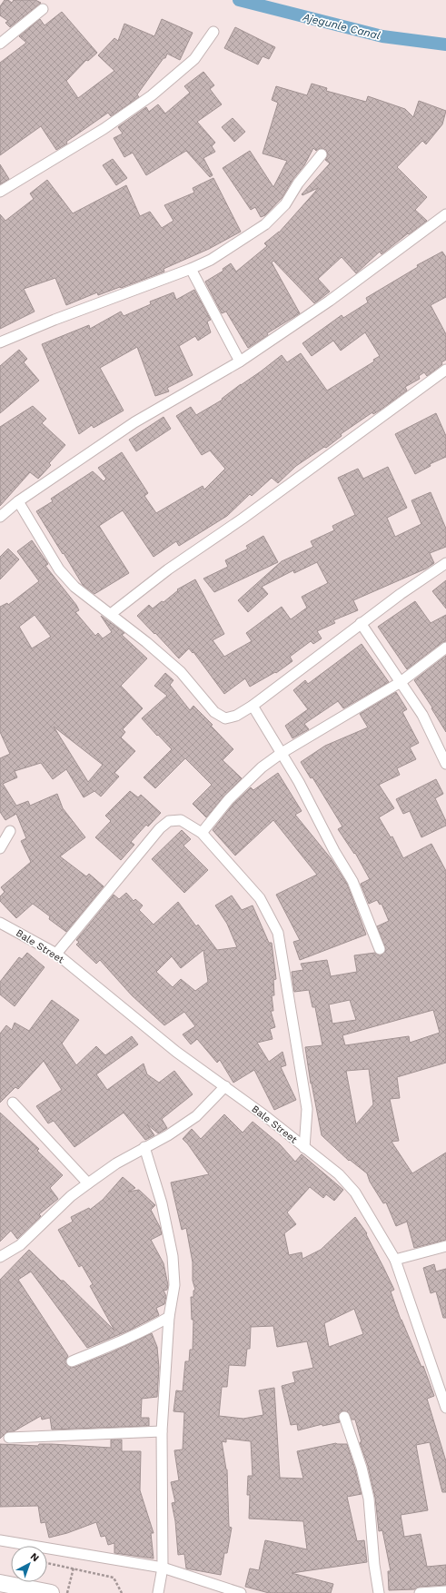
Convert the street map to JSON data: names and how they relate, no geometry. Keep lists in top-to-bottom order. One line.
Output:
{"streets":{"street":["Bale Street"]},"water":["Ajegunle Canal"],"north":"top right"}
